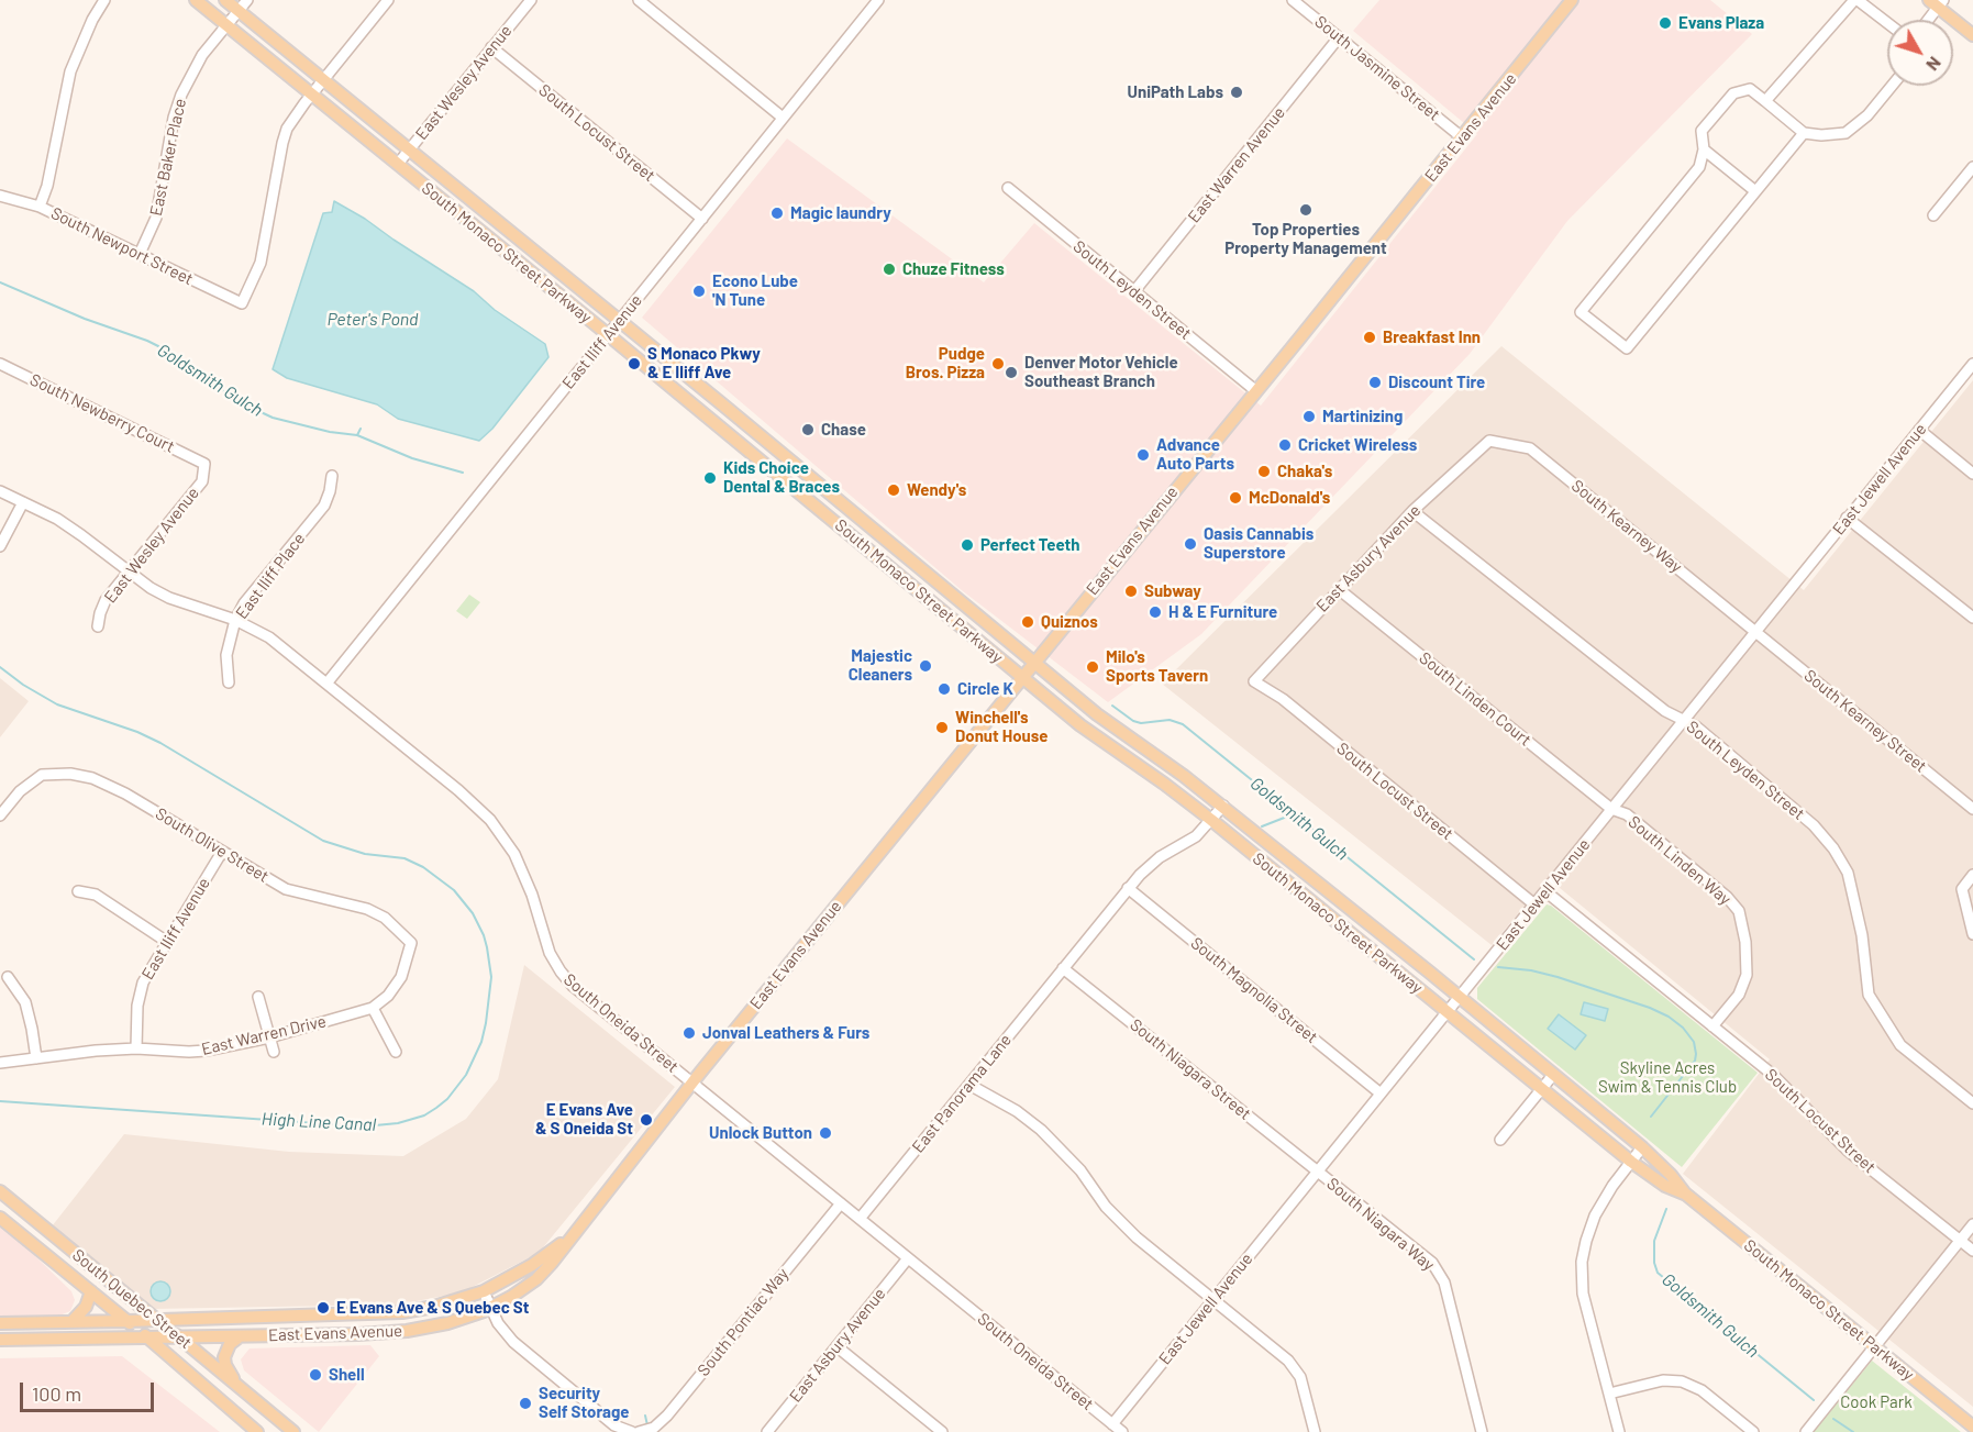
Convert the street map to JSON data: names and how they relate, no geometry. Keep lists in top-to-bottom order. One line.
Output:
{"streets":{"main road":["East Evans Avenue","South Monaco Street Parkway","South Quebec Street"],"street":["South Jasmine Street","East Wesley Avenue","South Locust Street","East Baker Place","East Warren Avenue","South Newport Street","South Leyden Street","East Iliff Avenue","South Newberry Court","East Jewell Avenue","South Kearney Way","East Asbury Avenue","East Iliff Place","South Linden Court","South Kearney Street","South Olive Street","South Linden Way","South Magnolia Street","South Oneida Street","East Warren Drive","South Niagara Street","East Panorama Lane","South Niagara Way","South Pontiac Way"]},"crossings":[["South Jasmine Street","East Evans Avenue"],["South Jasmine Street","East Warren Avenue"],["East Wesley Avenue","South Locust Street"],["East Wesley Avenue","South Monaco Street Parkway"],["East Wesley Avenue","South Newberry Court"],["East Wesley Avenue","South Oneida Street"],["East Evans Avenue","South Monaco Street Parkway"],["East Evans Avenue","South Leyden Street"],["East Evans Avenue","South Oneida Street"],["East Evans Avenue","South Quebec Street"],["South Locust Street","East Iliff Avenue"],["South Locust Street","East Jewell Avenue"],["South Locust Street","East Asbury Avenue"],["South Locust Street","South Linden Way"],["East Baker Place","South Newport Street"],["East Baker Place","South Monaco Street Parkway"],["East Warren Avenue","South Leyden Street"],["South Newport Street","South Monaco Street Parkway"],["South Monaco Street Parkway","East Iliff Avenue"],["South Monaco Street Parkway","East Jewell Avenue"],["South Leyden Street","East Jewell Avenue"],["South Leyden Street","East Asbury Avenue"],["East Iliff Avenue","South Olive Street"],["East Iliff Avenue","South Oneida Street"],["East Iliff Avenue","East Warren Drive"],["East Jewell Avenue","South Kearney Way"],["East Jewell Avenue","South Linden Court"],["East Jewell Avenue","South Kearney Street"],["East Jewell Avenue","South Linden Way"],["East Jewell Avenue","South Magnolia Street"],["East Jewell Avenue","South Oneida Street"],["East Jewell Avenue","South Niagara Street"],["East Jewell Avenue","South Niagara Way"],["South Kearney Way","East Asbury Avenue"],["South Kearney Way","South Kearney Street"],["East Asbury Avenue","South Linden Court"],["East Asbury Avenue","South Oneida Street"],["East Iliff Place","South Oneida Street"],["South Linden Court","South Linden Way"],["South Olive Street","East Warren Drive"],["South Oneida Street","East Panorama Lane"],["South Oneida Street","South Pontiac Way"],["South Niagara Street","East Panorama Lane"],["South Niagara Street","South Niagara Way"]],"water":["Peter's Pond","Goldsmith Gulch","High Line Canal"],"parks":["Skyline Acres Swim & Tennis Club","Cook Park"],"places":["Evans Plaza","UniPath Labs","Top Properties Property Management","Magic laundry","Chuze Fitness","Econo Lube 'N Tune","Breakfast Inn","S Monaco Pkwy & E Iliff Ave","Pudge Bros. Pizza","Denver Motor Vehicle Southeast Branch","Discount Tire","Martinizing","Chase","Cricket Wireless","Advance Auto Parts","Chaka's","Kids Choice Dental & Braces","Wendy's","McDonald's","Oasis Cannabis Superstore","Perfect Teeth","Subway","H & E Furniture","Quiznos","Majestic Cleaners","Milo's Sports Tavern","Circle K","Winchell's Donut House","Jonval Leathers & Furs","E Evans Ave & S Oneida St","Unlock Button","E Evans Ave & S Quebec St","Shell","Security Self Storage"],"scale_bar":"100 m","north":"bottom right"}
